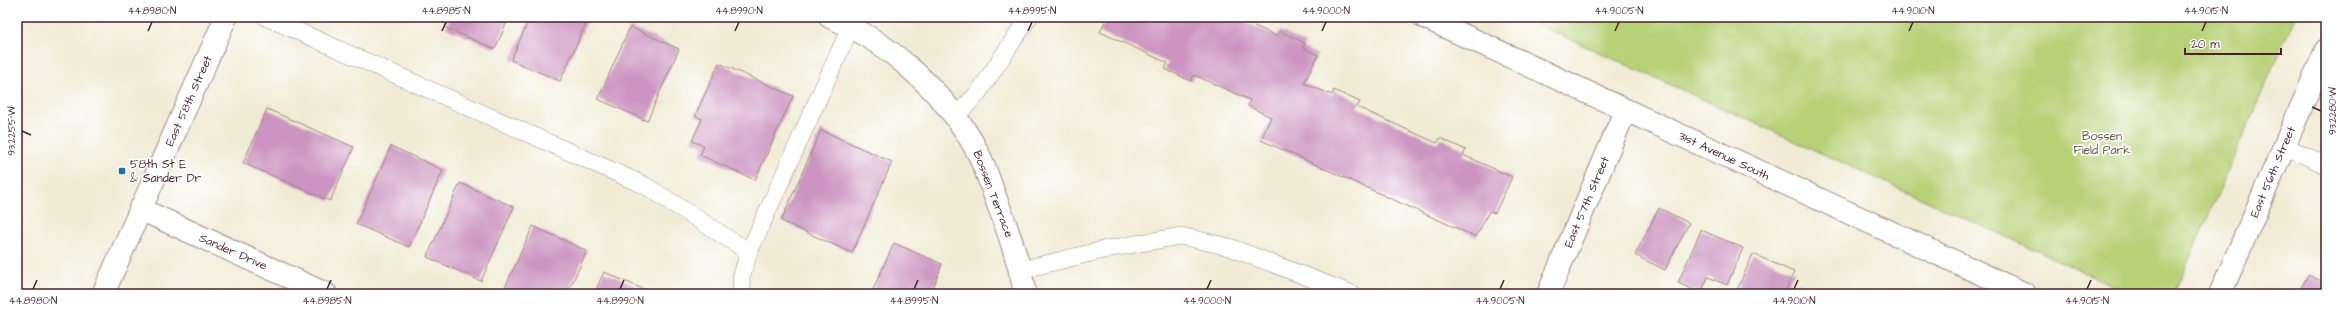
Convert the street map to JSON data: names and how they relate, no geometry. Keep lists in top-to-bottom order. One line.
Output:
{"streets":{"street":["East 58th Street","31st Avenue South","East 56th Street","Bossen Terrace","East 57th Street","Sander Drive"]},"crossings":[["East 58th Street","Sander Drive"],["31st Avenue South","East 57th Street"]],"parks":["Bossen Field Park"],"places":{"transit":["58th St E & Sander Dr"]},"scale_bar":"20 m","coordinates":["44.8980°N","44.8985°N","44.8990°N","44.8995°N","44.9000°N","44.9005°N","44.9010°N","44.9015°N","93.2280°W","93.2255°W"]}
